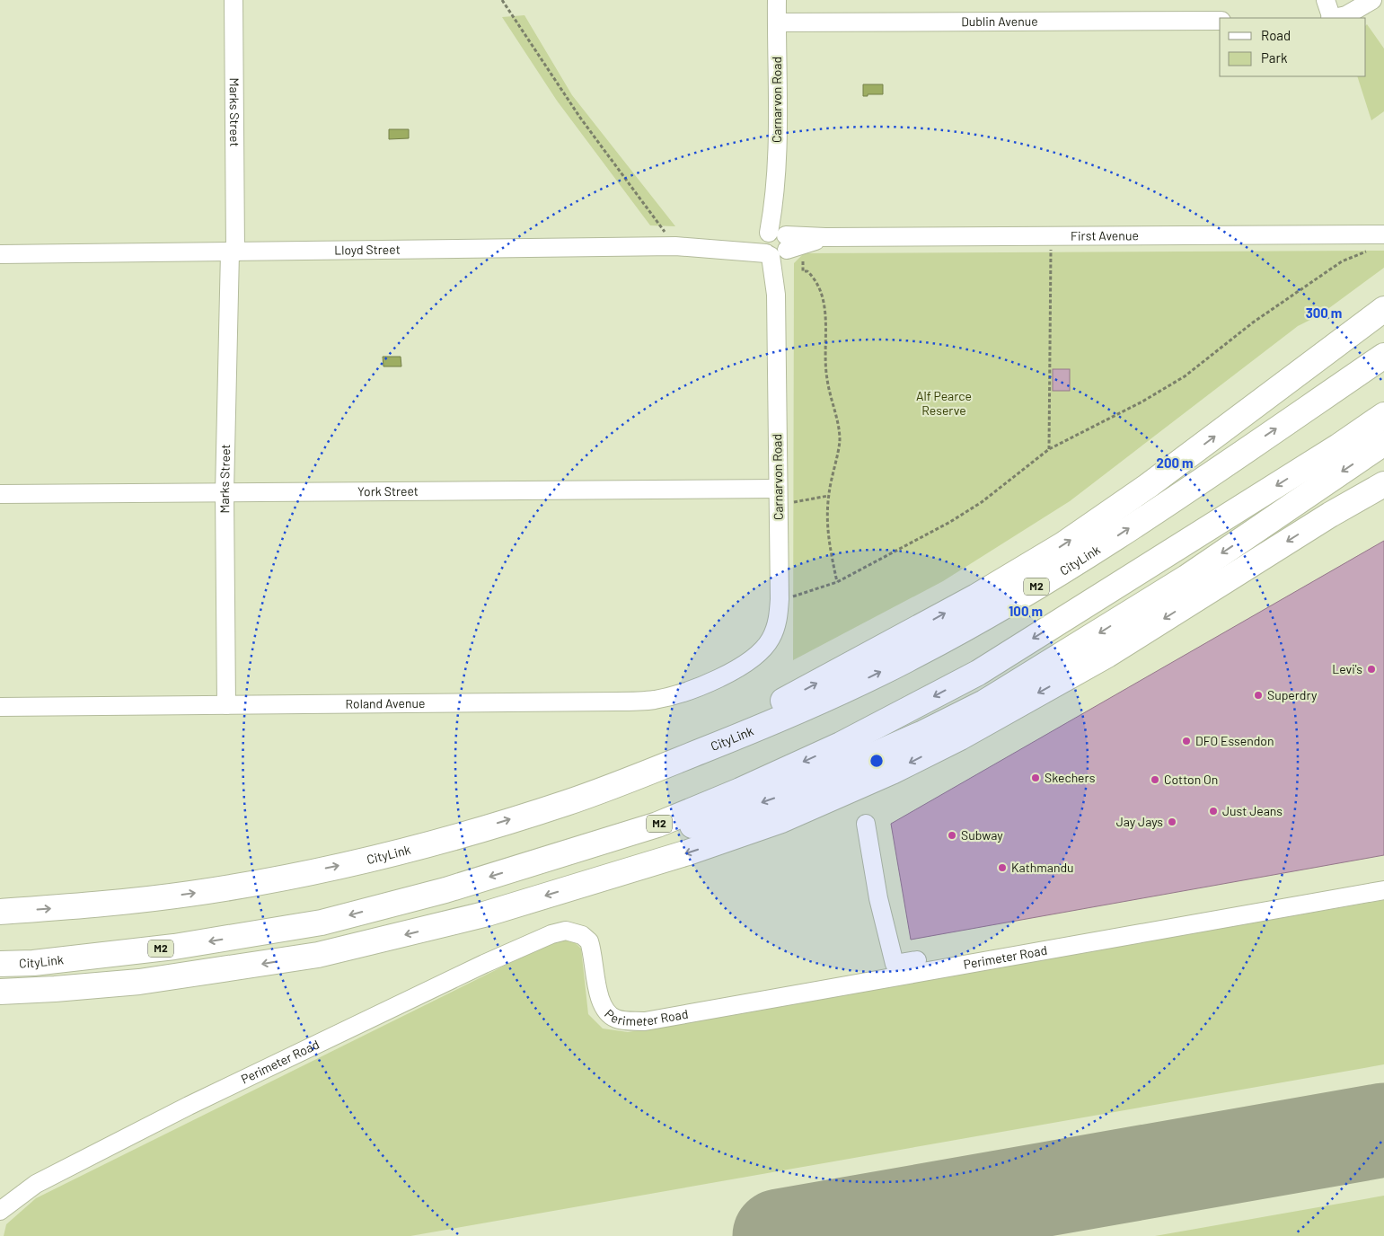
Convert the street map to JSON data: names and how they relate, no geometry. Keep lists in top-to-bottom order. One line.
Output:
{"streets":{"highway":["CityLink","M2"],"street":["Dublin Avenue","Carnarvon Road","Marks Street","First Avenue","Lloyd Street","York Street","Roland Avenue","Perimeter Road"]},"crossings":[["Dublin Avenue","Carnarvon Road"],["Carnarvon Road","First Avenue"],["Carnarvon Road","Lloyd Street"],["Carnarvon Road","York Street"],["Carnarvon Road","Roland Avenue"],["Marks Street","Lloyd Street"],["Marks Street","York Street"],["Marks Street","Roland Avenue"],["First Avenue","Lloyd Street"]],"parks":["Alf Pearce Reserve"],"places":["Levi's","Superdry","DFO Essendon","Skechers","Cotton On","Just Jeans","Jay Jays","Subway","Kathmandu"],"legend":["Road","Park"],"rings":["300 m","200 m","100 m"]}
